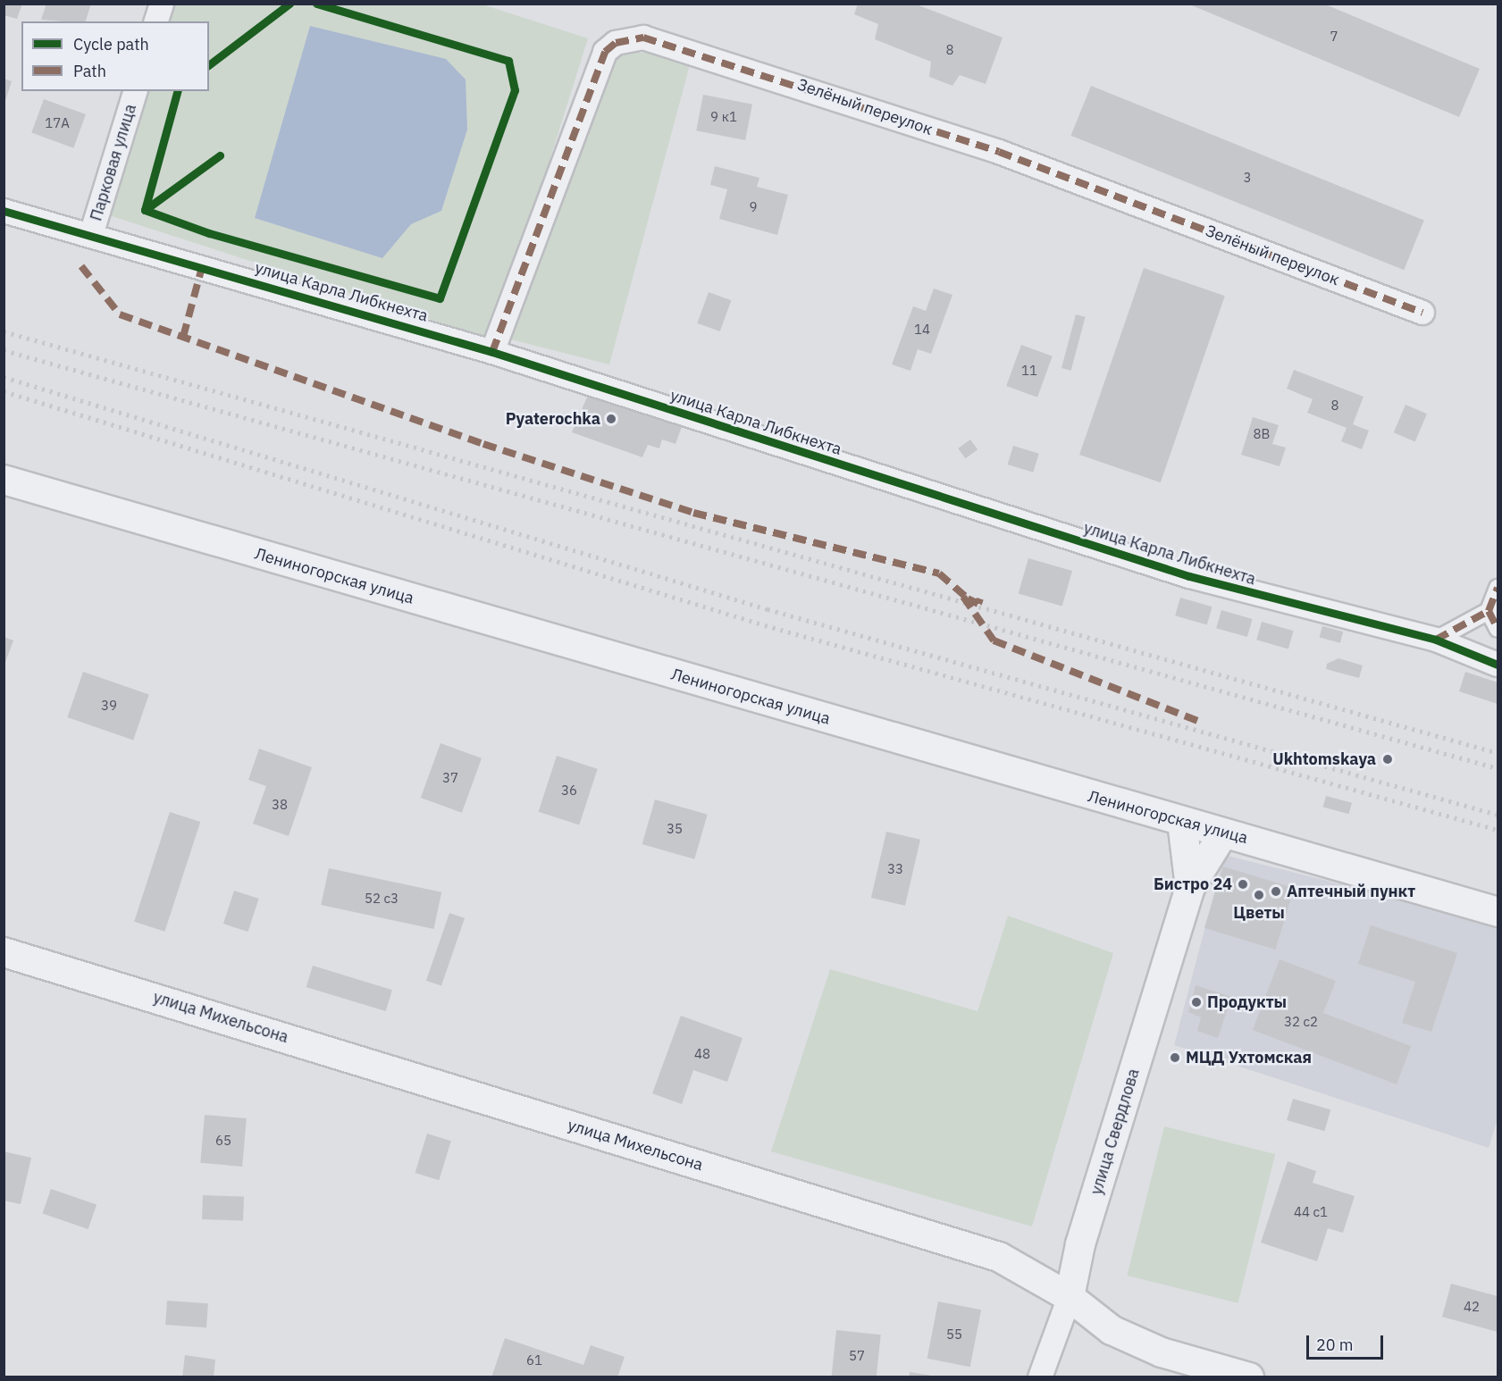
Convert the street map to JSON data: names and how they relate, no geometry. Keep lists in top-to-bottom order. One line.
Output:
{"streets":{"street":["Зелёный переулок","Парковая улица","улица Карла Либкнехта","Лениногорская улица","улица Михельсона","улица Свердлова"]},"crossings":[["Зелёный переулок","улица Карла Либкнехта"],["Парковая улица","улица Карла Либкнехта"],["Лениногорская улица","улица Свердлова"],["улица Михельсона","улица Свердлова"]],"places":["Pyaterochka","Ukhtomskaya","Бистро 24","Аптечный пункт","Цветы","Продукты","МЦД Ухтомская"],"house_numbers":["7","8","9 к1","17А","3","9","14","11","8","8В","39","37","36","38","35","33","52 с3","32 с2","48","65","44 с1","42","55","57","61"],"legend":["Cycle path","Path"],"scale_bar":"20 m"}
